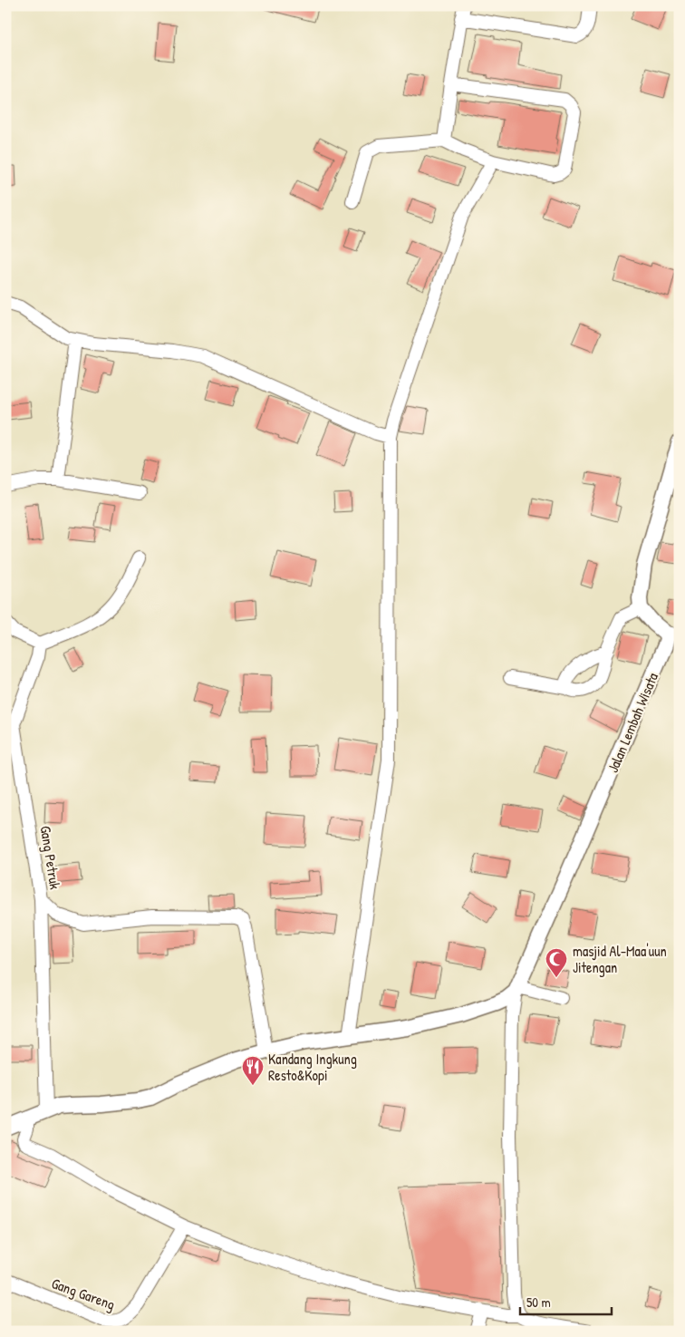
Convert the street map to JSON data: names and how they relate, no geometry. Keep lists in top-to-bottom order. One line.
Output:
{"streets":{"street":["Jalan Lembah Wisata","Gang Petruk","Gang Gareng"]},"places":{"mosque":["masjid Al-Maa'uun Jitengan"],"restaurant":["Kandang Ingkung Resto&Kopi"]},"scale_bar":"50 m"}
